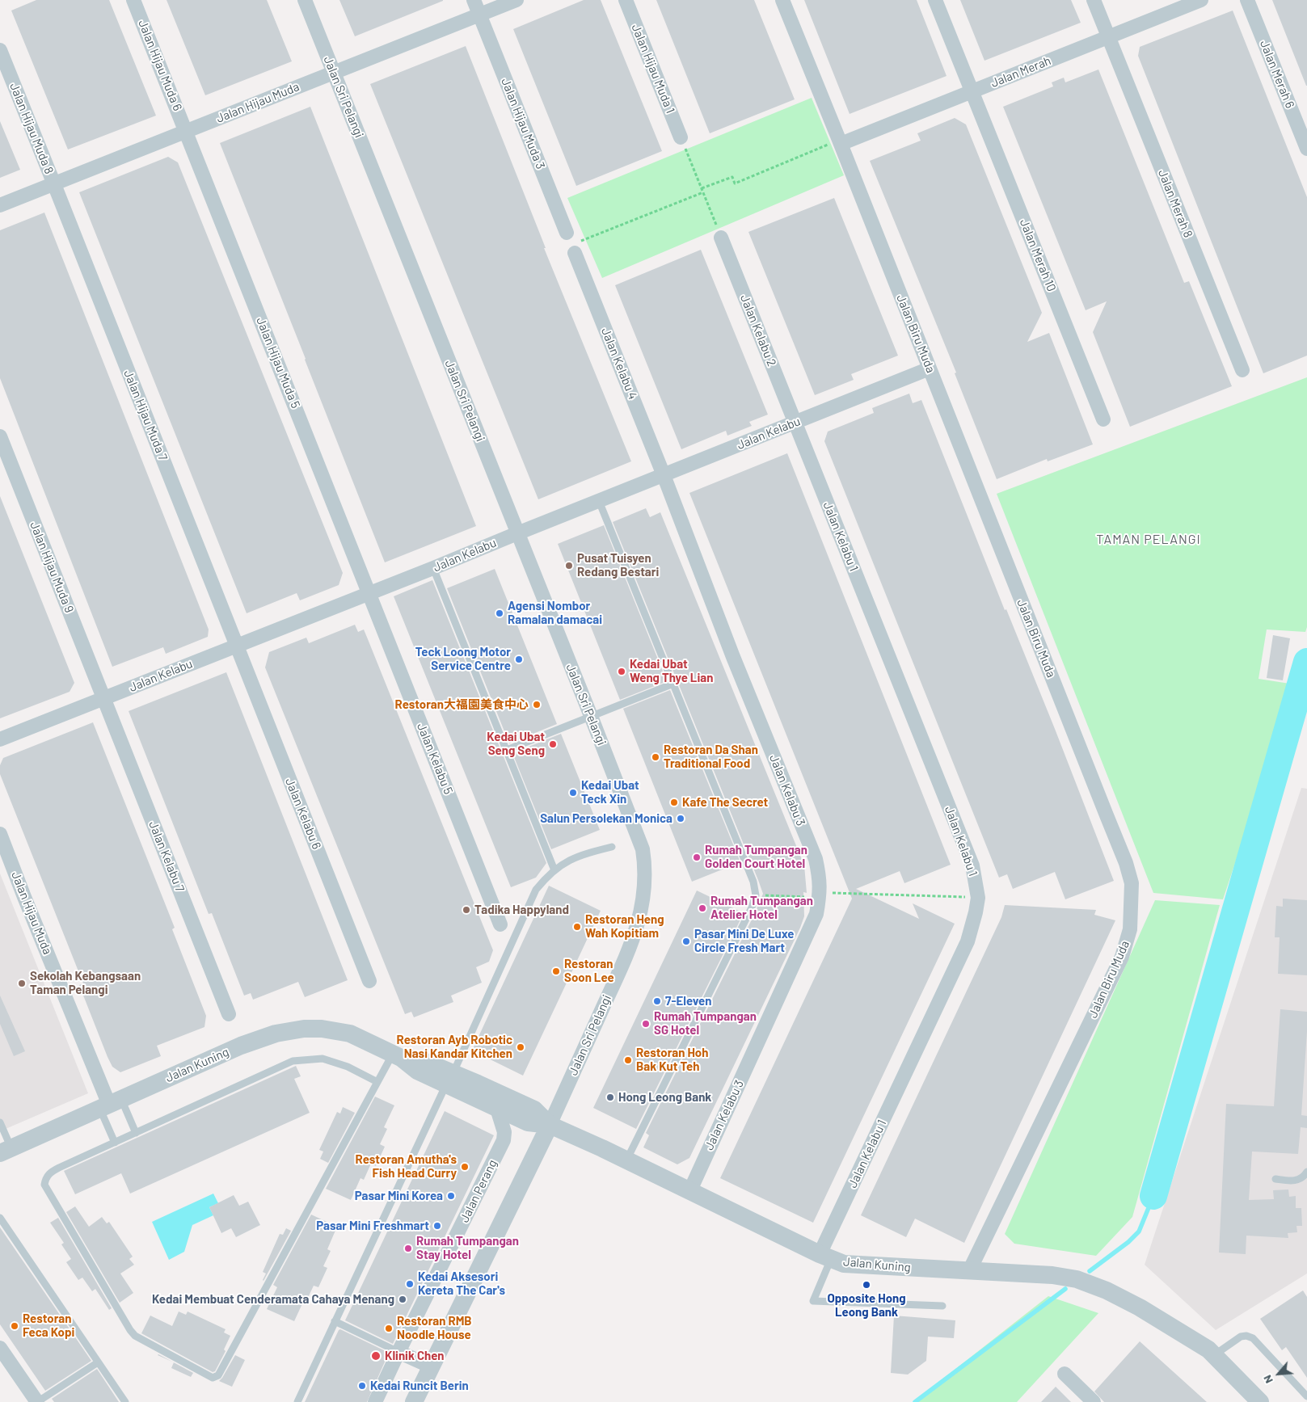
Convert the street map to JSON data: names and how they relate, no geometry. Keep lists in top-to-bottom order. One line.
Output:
{"streets":{"street":["Jalan Hijau Muda 6","Jalan Hijau Muda 1","Jalan Merah","Jalan Merah 6","Jalan Sri Pelangi","Jalan Hijau Muda","Jalan Hijau Muda 3","Jalan Hijau Muda 8","Jalan Merah 8","Jalan Merah 10","Jalan Kelabu 2","Jalan Biru Muda","Jalan Hijau Muda 5","Jalan Kelabu 4","Jalan Hijau Muda 7","Jalan Kelabu","Jalan Kelabu 1","Jalan Hijau Muda 9","Jalan Kelabu 5","Jalan Kelabu 3","Jalan Kelabu 6","Jalan Kelabu 7","Jalan Kuning","Jalan Perang"]},"crossings":[["Jalan Hijau Muda 6","Jalan Hijau Muda"],["Jalan Hijau Muda 6","Jalan Hijau Muda 5"],["Jalan Merah","Jalan Merah 8"],["Jalan Merah","Jalan Merah 10"],["Jalan Merah","Jalan Biru Muda"],["Jalan Sri Pelangi","Jalan Hijau Muda"],["Jalan Sri Pelangi","Jalan Kelabu"],["Jalan Sri Pelangi","Jalan Kuning"],["Jalan Hijau Muda","Jalan Hijau Muda 3"],["Jalan Hijau Muda","Jalan Hijau Muda 8"],["Jalan Hijau Muda","Jalan Hijau Muda 5"],["Jalan Hijau Muda","Jalan Hijau Muda 7"],["Jalan Hijau Muda","Jalan Kuning"],["Jalan Hijau Muda 8","Jalan Hijau Muda 7"],["Jalan Kelabu 2","Jalan Kelabu"],["Jalan Kelabu 2","Jalan Kelabu 1"],["Jalan Biru Muda","Jalan Kelabu"],["Jalan Biru Muda","Jalan Kuning"],["Jalan Hijau Muda 5","Jalan Kelabu"],["Jalan Hijau Muda 5","Jalan Kelabu 5"],["Jalan Kelabu 4","Jalan Kelabu"],["Jalan Kelabu 4","Jalan Kelabu 3"],["Jalan Hijau Muda 7","Jalan Kelabu"],["Jalan Hijau Muda 7","Jalan Kelabu 6"],["Jalan Kelabu","Jalan Kelabu 1"],["Jalan Kelabu","Jalan Hijau Muda 9"],["Jalan Kelabu","Jalan Kelabu 5"],["Jalan Kelabu","Jalan Kelabu 3"],["Jalan Kelabu","Jalan Kelabu 6"],["Jalan Kelabu","Jalan Kelabu 7"],["Jalan Kelabu 1","Jalan Kuning"],["Jalan Hijau Muda 9","Jalan Kelabu 7"],["Jalan Kelabu 3","Jalan Kuning"],["Jalan Kuning","Jalan Perang"]],"districts":["TAMAN PELANGI"],"places":["Pusat Tuisyen Redang Bestari","Agensi Nombor Ramalan damacai","Teck Loong Motor Service Centre","Kedai Ubat Weng Thye Lian","Restoran大福園美食中心","Kedai Ubat Seng Seng","Restoran Da Shan Traditional Food","Kedai Ubat Teck Xin","Kafe The Secret","Salun Persolekan Monica","Rumah Tumpangan Golden Court Hotel","Rumah Tumpangan Atelier Hotel","Tadika Happyland","Restoran Heng Wah Kopitiam","Pasar Mini De Luxe Circle Fresh Mart","Restoran Soon Lee","Sekolah Kebangsaan Taman Pelangi","7-Eleven","Rumah Tumpangan SG Hotel","Restoran Ayb Robotic Nasi Kandar Kitchen","Restoran Hoh Bak Kut Teh","Hong Leong Bank","Restoran Amutha's Fish Head Curry","Pasar Mini Korea","Pasar Mini Freshmart","Rumah Tumpangan Stay Hotel","Kedai Aksesori Kereta The Car's","Opposite Hong Leong Bank","Kedai Membuat Cenderamata Cahaya Menang","Restoran Feca Kopi","Restoran RMB Noodle House","Klinik Chen","Kedai Runcit Berin"],"north":"bottom left"}
